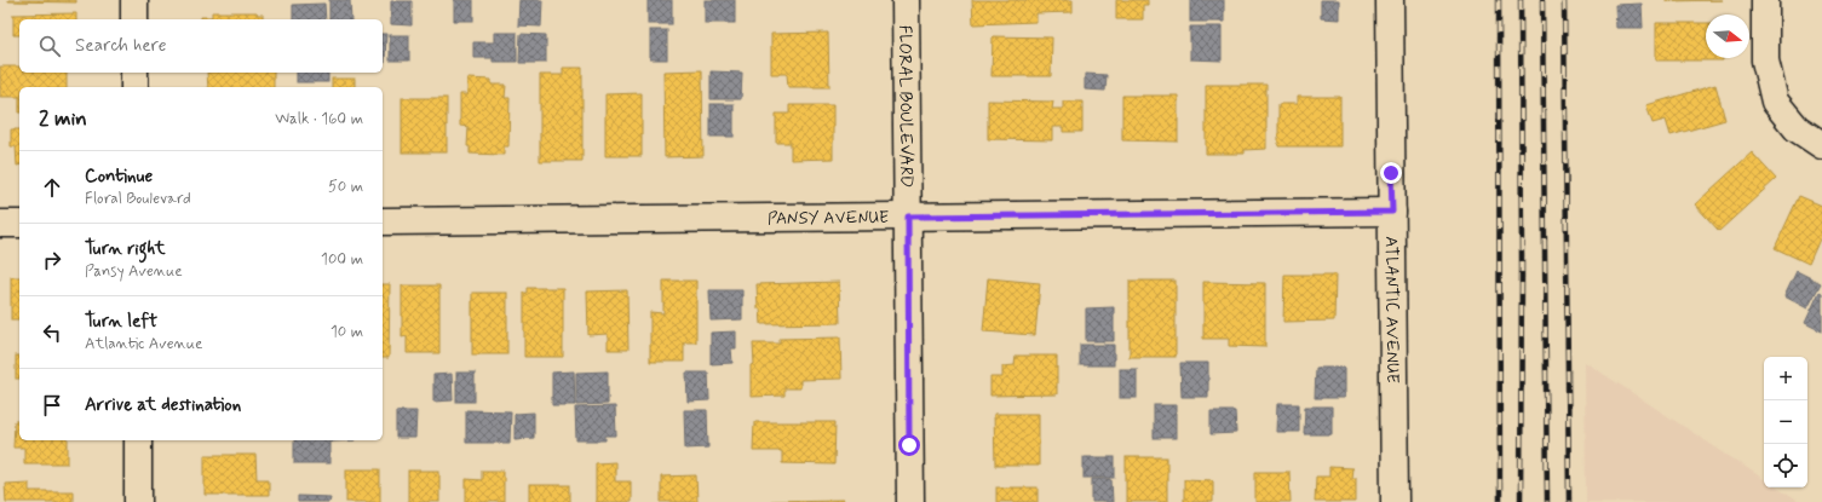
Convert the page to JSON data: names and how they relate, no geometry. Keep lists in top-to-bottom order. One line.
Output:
{"streets":{"street":["FLORAL BOULEVARD","PANSY AVENUE","ATLANTIC AVENUE"]},"crossings":[["FLORAL BOULEVARD","PANSY AVENUE"],["PANSY AVENUE","ATLANTIC AVENUE"]],"north":"right","page":{"search":"Search here","heading":["2 min","Walk · 160 m"],"list":[["Continue","Floral Boulevard","50 m"],["Turn right","Pansy Avenue","100 m"],["Turn left","Atlantic Avenue","10 m"],"Arrive at destination"],"map_buttons":["+","−"]}}
